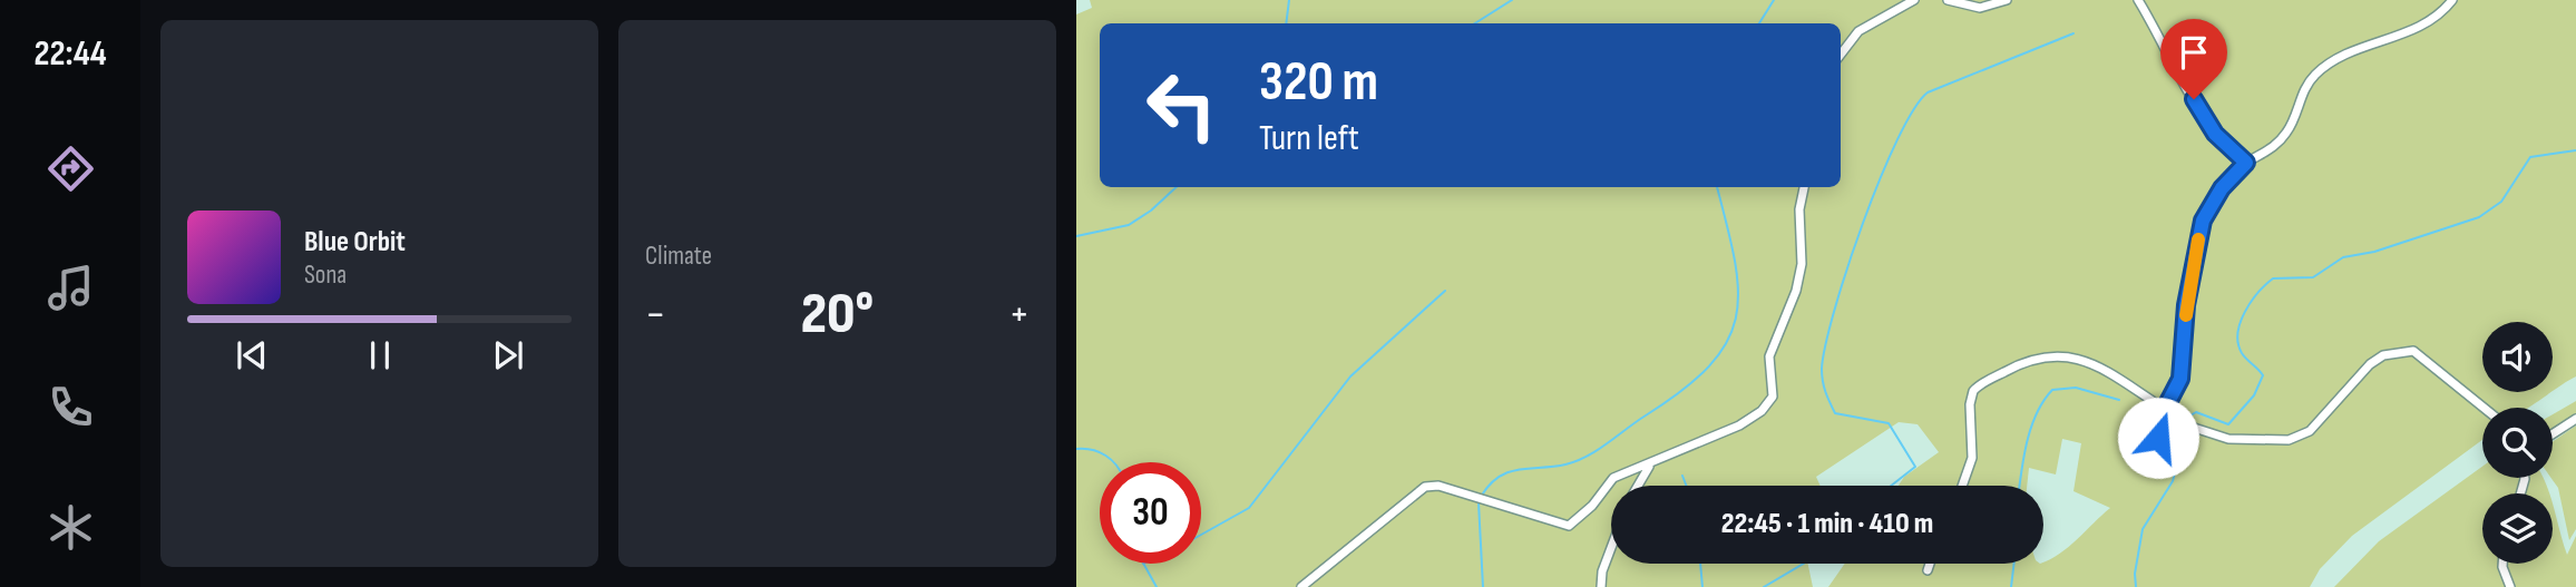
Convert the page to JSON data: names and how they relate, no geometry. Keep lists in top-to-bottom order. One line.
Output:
{"page":{"tabs":"22:44","tile":"Climate","turn":["320 m","Turn left"],"song":["Blue Orbit","Sona"],"heat":["−","20°","+"],"limit":"30","trip":"22:45 · 1 min · 410 m"}}
